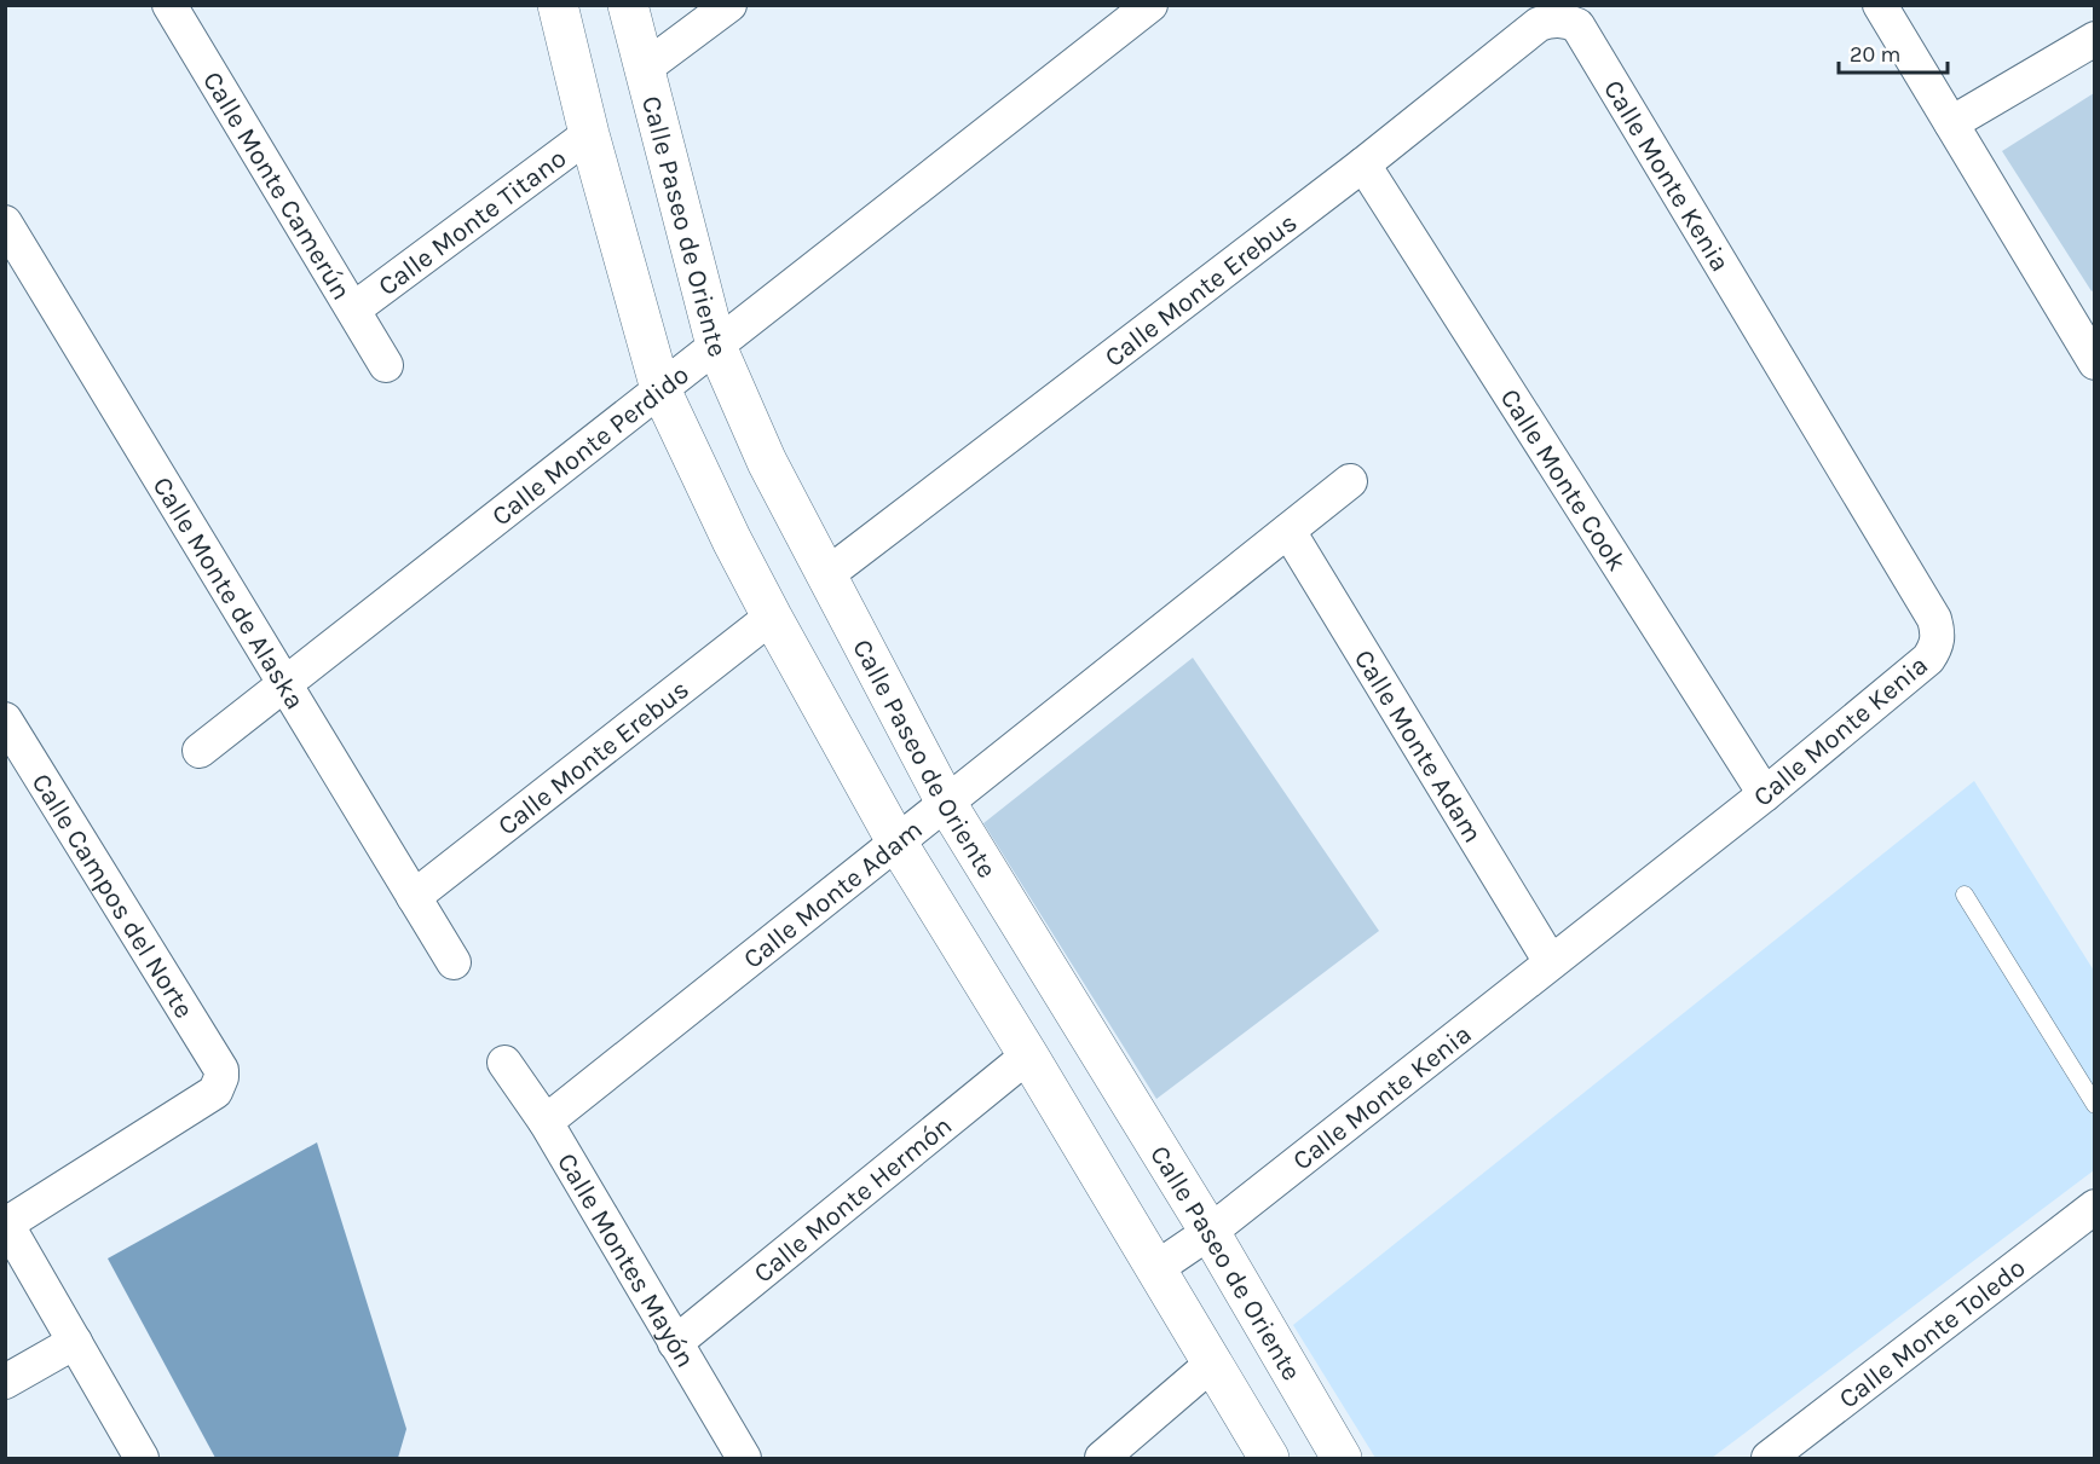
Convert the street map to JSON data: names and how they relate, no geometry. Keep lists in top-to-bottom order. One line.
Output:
{"streets":{"street":["Calle Monte Kenia","Calle Monte Camerún","Calle Monte Titano","Calle Paseo de Oriente","Calle Monte Erebus","Calle Monte Perdido","Calle Monte Cook","Calle Monte de Alaska","Calle Monte Adam","Calle Campos del Norte","Calle Monte Hermón","Calle Montes Mayón","Calle Monte Toledo"]},"crossings":[["Calle Monte Kenia","Calle Paseo de Oriente"],["Calle Monte Kenia","Calle Monte Erebus"],["Calle Monte Kenia","Calle Monte Cook"],["Calle Monte Kenia","Calle Monte Adam"],["Calle Monte Camerún","Calle Monte Titano"],["Calle Paseo de Oriente","Calle Monte Erebus"],["Calle Paseo de Oriente","Calle Monte Perdido"],["Calle Paseo de Oriente","Calle Monte Adam"],["Calle Monte Erebus","Calle Monte Cook"],["Calle Monte Erebus","Calle Monte de Alaska"],["Calle Monte Perdido","Calle Monte de Alaska"],["Calle Monte Adam","Calle Montes Mayón"],["Calle Monte Hermón","Calle Montes Mayón"]],"scale_bar":"20 m"}
